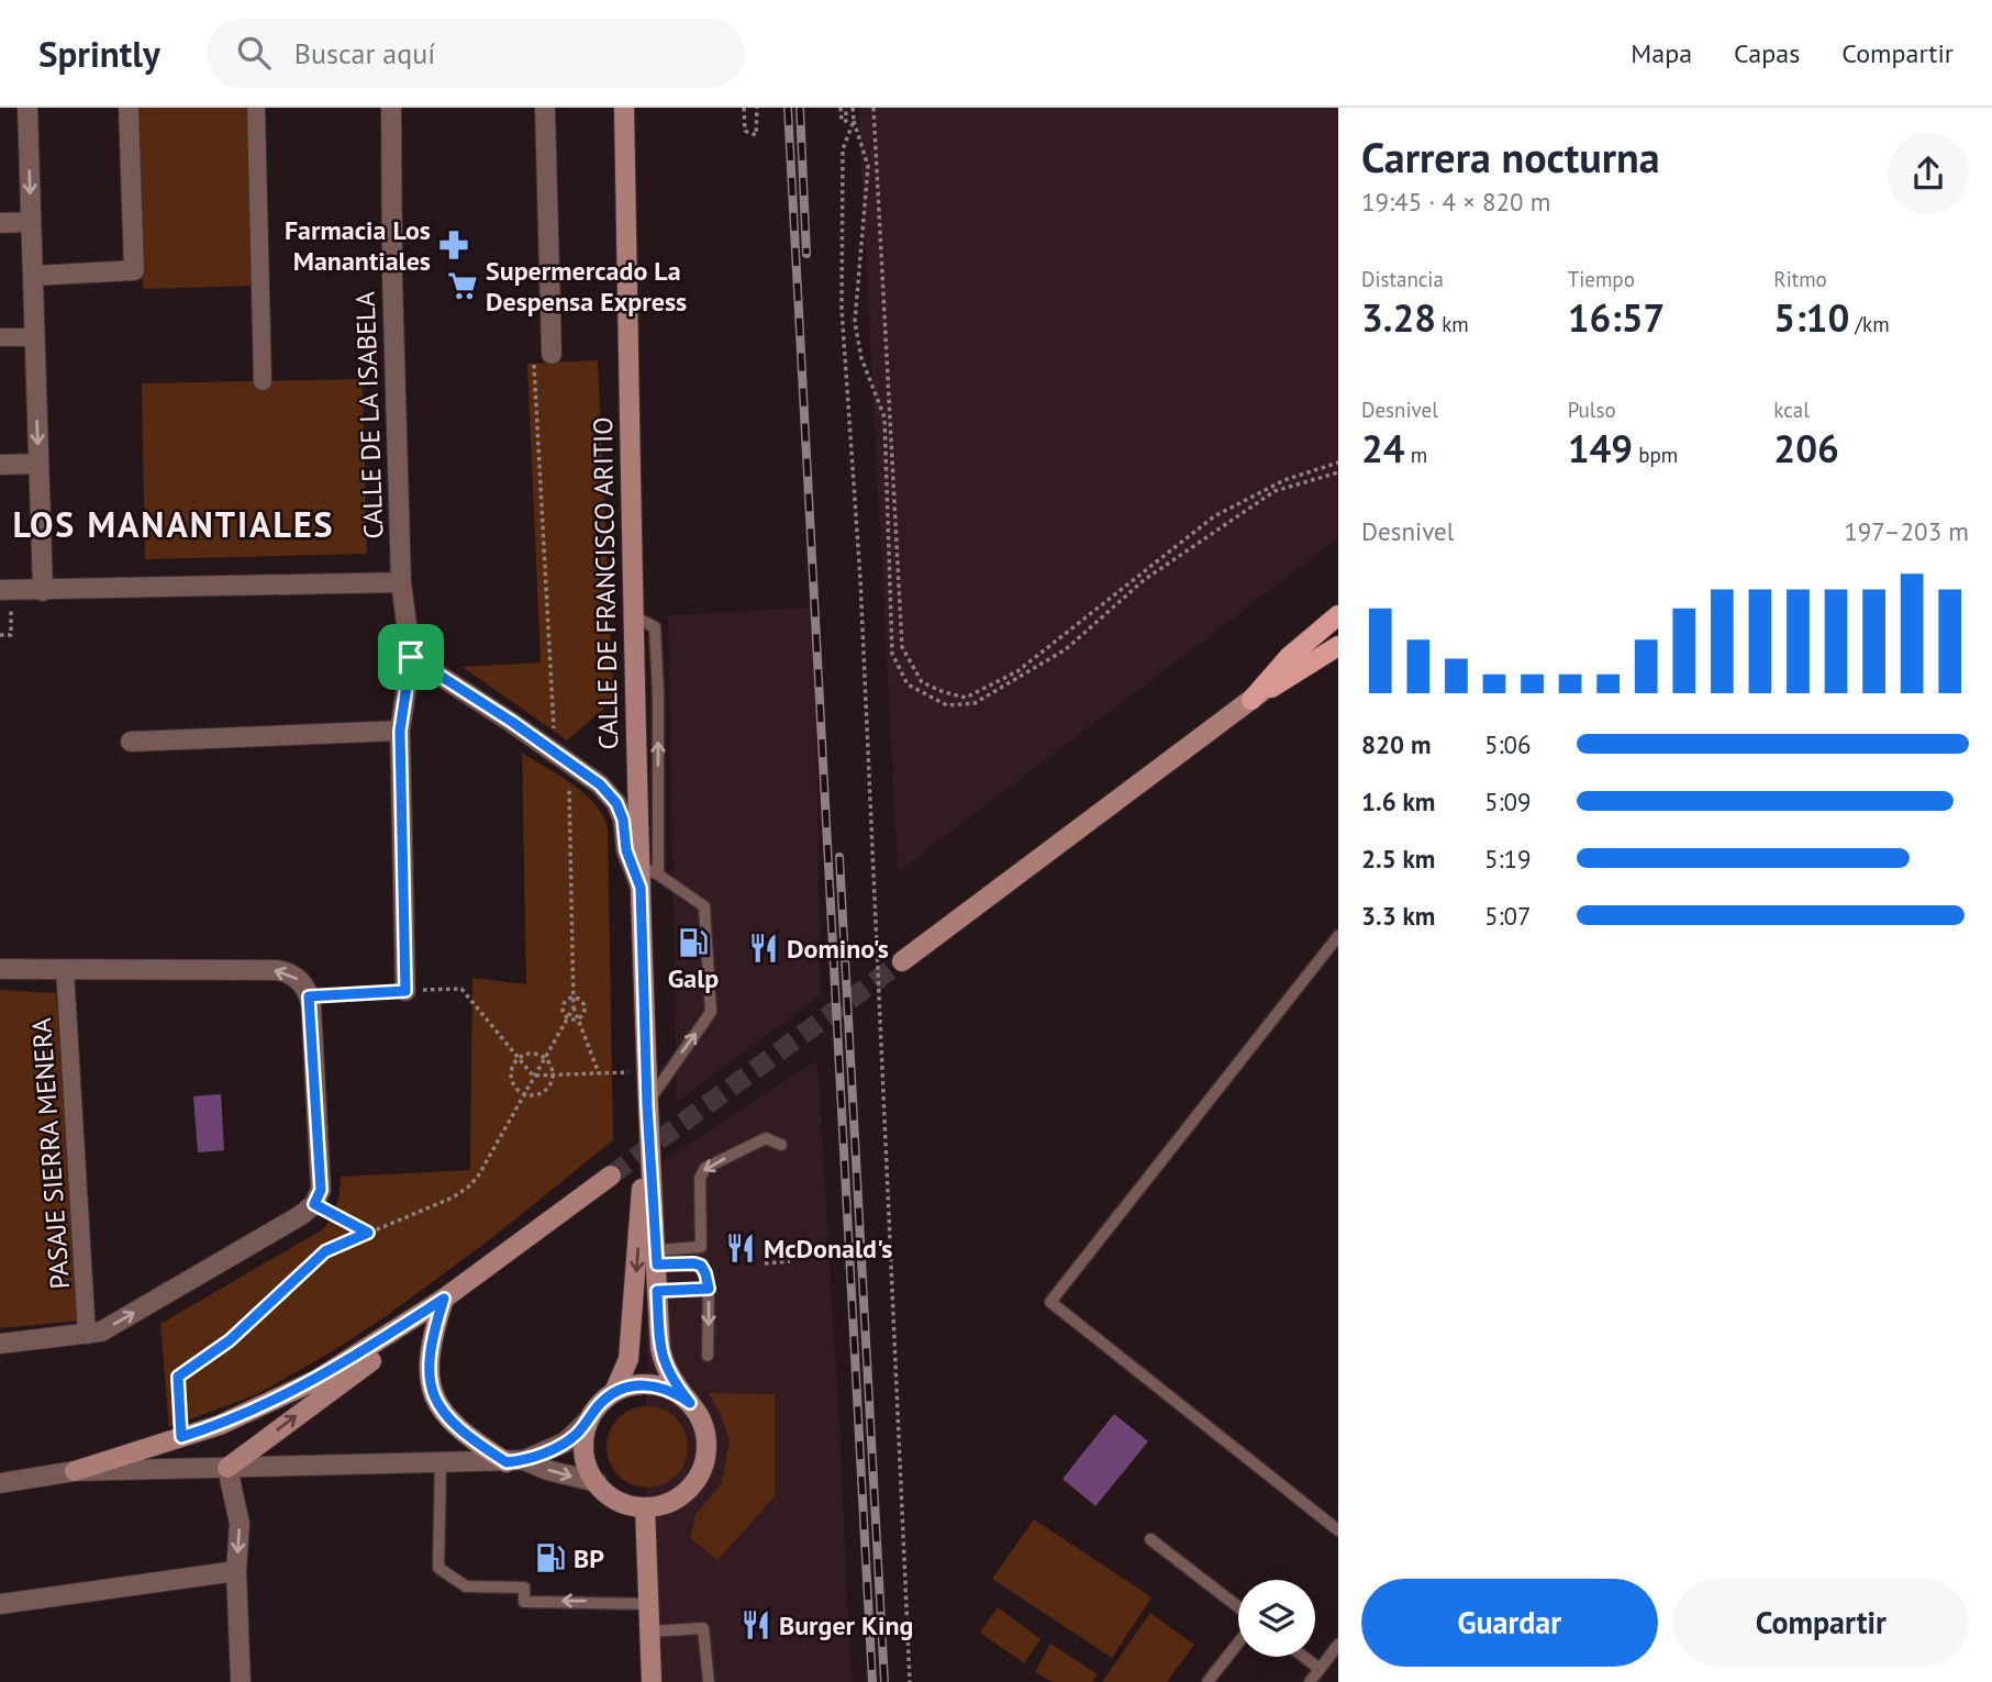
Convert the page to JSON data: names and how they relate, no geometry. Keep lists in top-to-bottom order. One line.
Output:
{"streets":{"main road":["CALLE DE FRANCISCO ARITIO"],"street":["CALLE DE LA ISABELA","PASAJE SIERRA MENERA"]},"districts":["LOS MANANTIALES"],"places":{"pharmacy":["Farmacia Los Manantiales"],"supermarket":["Supermercado La Despensa Express"],"fuel station":["Galp","BP"],"restaurant":["Domino's","McDonald's","Burger King"]},"page":{"header":"Sprintly","search":"Buscar aquí","nav":["Mapa","Capas","Compartir"],"heading":["Carrera nocturna","19:45 · 4 × 820 m"],"stats":[["Distancia","3.28 km"],["Tiempo","16:57"],["Ritmo","5:10 /km"],["Desnivel","24 m"],["Pulso","149 bpm"],["kcal","206"]],"chart":["Desnivel","197–203 m"],"list":[{"name":"820 m","note":"5:06"},{"name":"1.6 km","note":"5:09"},{"name":"2.5 km","note":"5:19"},{"name":"3.3 km","note":"5:07"}],"buttons":["Guardar","Compartir"]}}
